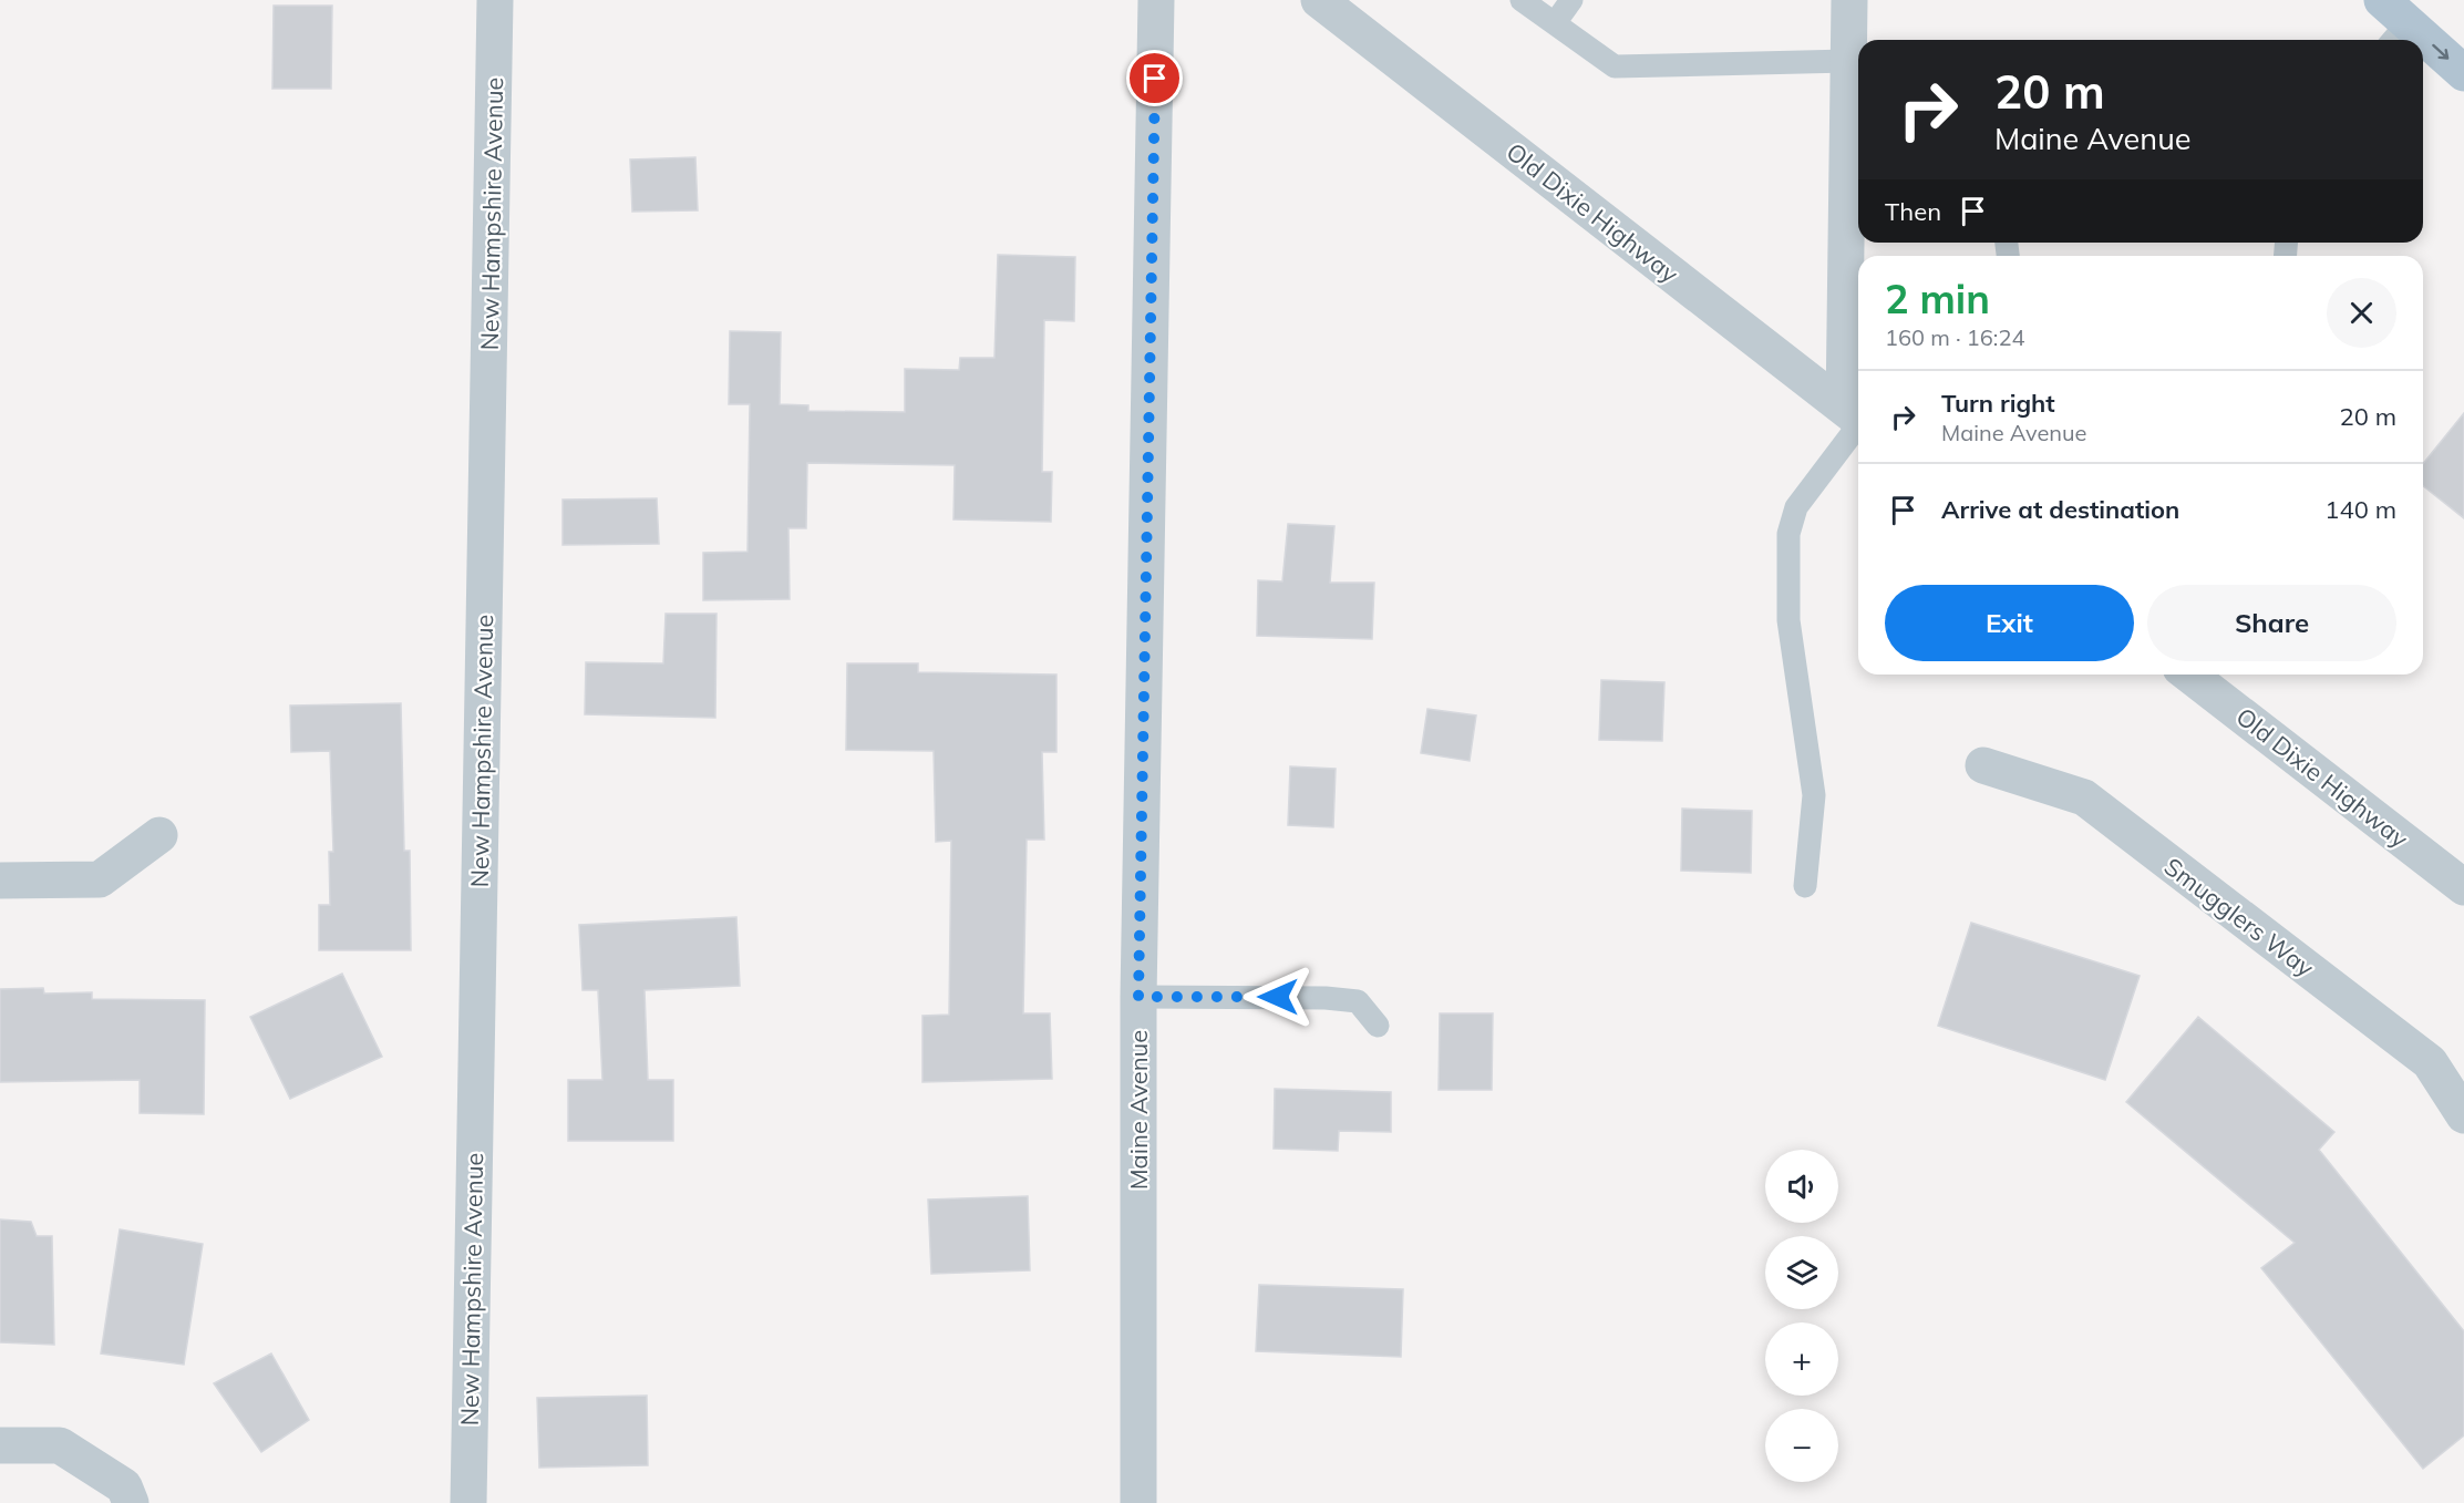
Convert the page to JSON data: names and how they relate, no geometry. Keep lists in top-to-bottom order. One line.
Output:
{"streets":{"street":["Old Dixie Highway","New Hampshire Avenue","Smugglers Way","Maine Avenue"]},"page":{"turn":["20 m","Maine Avenue"],"then":"Then","heading":["2 min","160 m · 16:24"],"list":[{"name":"Turn right","note":"Maine Avenue","value":"20 m"},{"name":"Arrive at destination","value":"140 m"}],"buttons":["Exit","Share"],"map_buttons":["+","−"]}}
